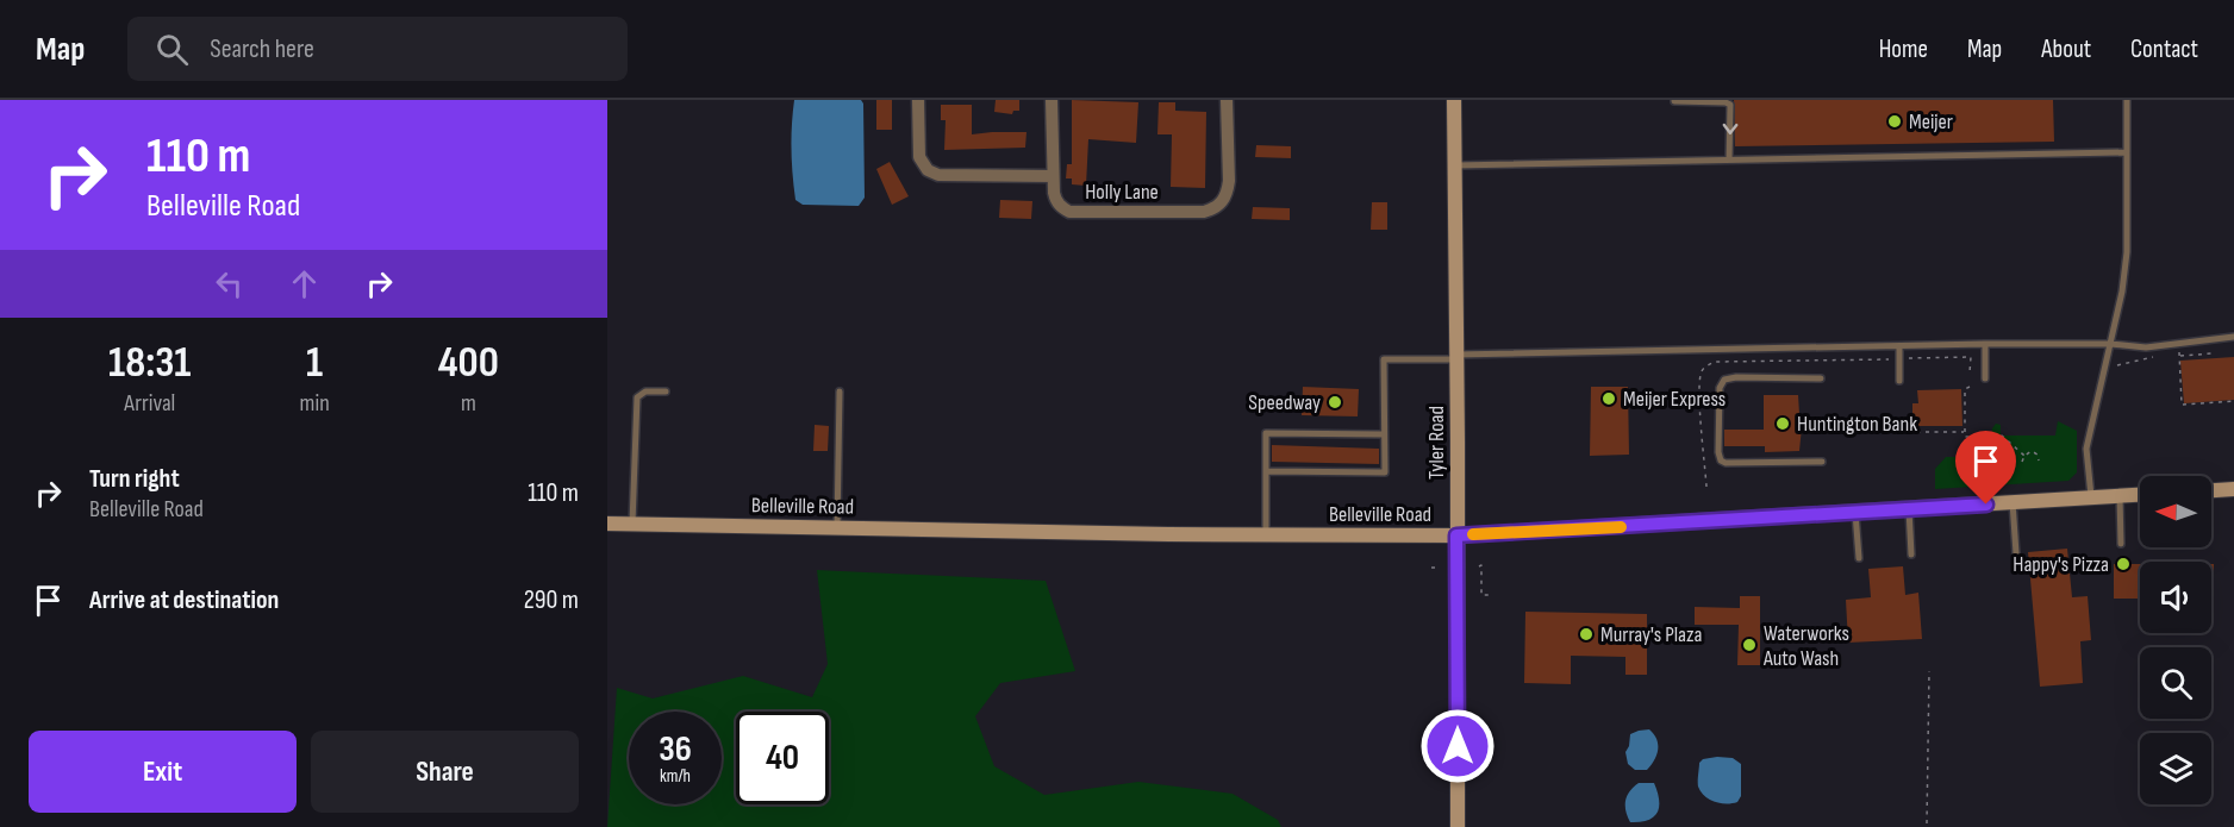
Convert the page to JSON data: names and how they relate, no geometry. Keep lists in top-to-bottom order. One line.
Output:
{"streets":{"main road":["Tyler Road","Belleville Road"],"street":["Holly Lane"]},"crossings":[["Tyler Road","Belleville Road"]],"places":["Meijer","Meijer Express","Speedway","Huntington Bank","Happy's Pizza","Murray's Plaza","Waterworks Auto Wash"],"north":"left","page":{"header":"Map","search":"Search here","nav":["Home","Map","About","Contact"],"turn":["110 m","Belleville Road"],"eta":["18:31","Arrival","1","min","400","m"],"list":[{"name":"Turn right","note":"Belleville Road","value":"110 m"},{"name":"Arrive at destination","value":"290 m"}],"speed":"36 km/h","limit":"40","buttons":["Exit","Share"]}}
